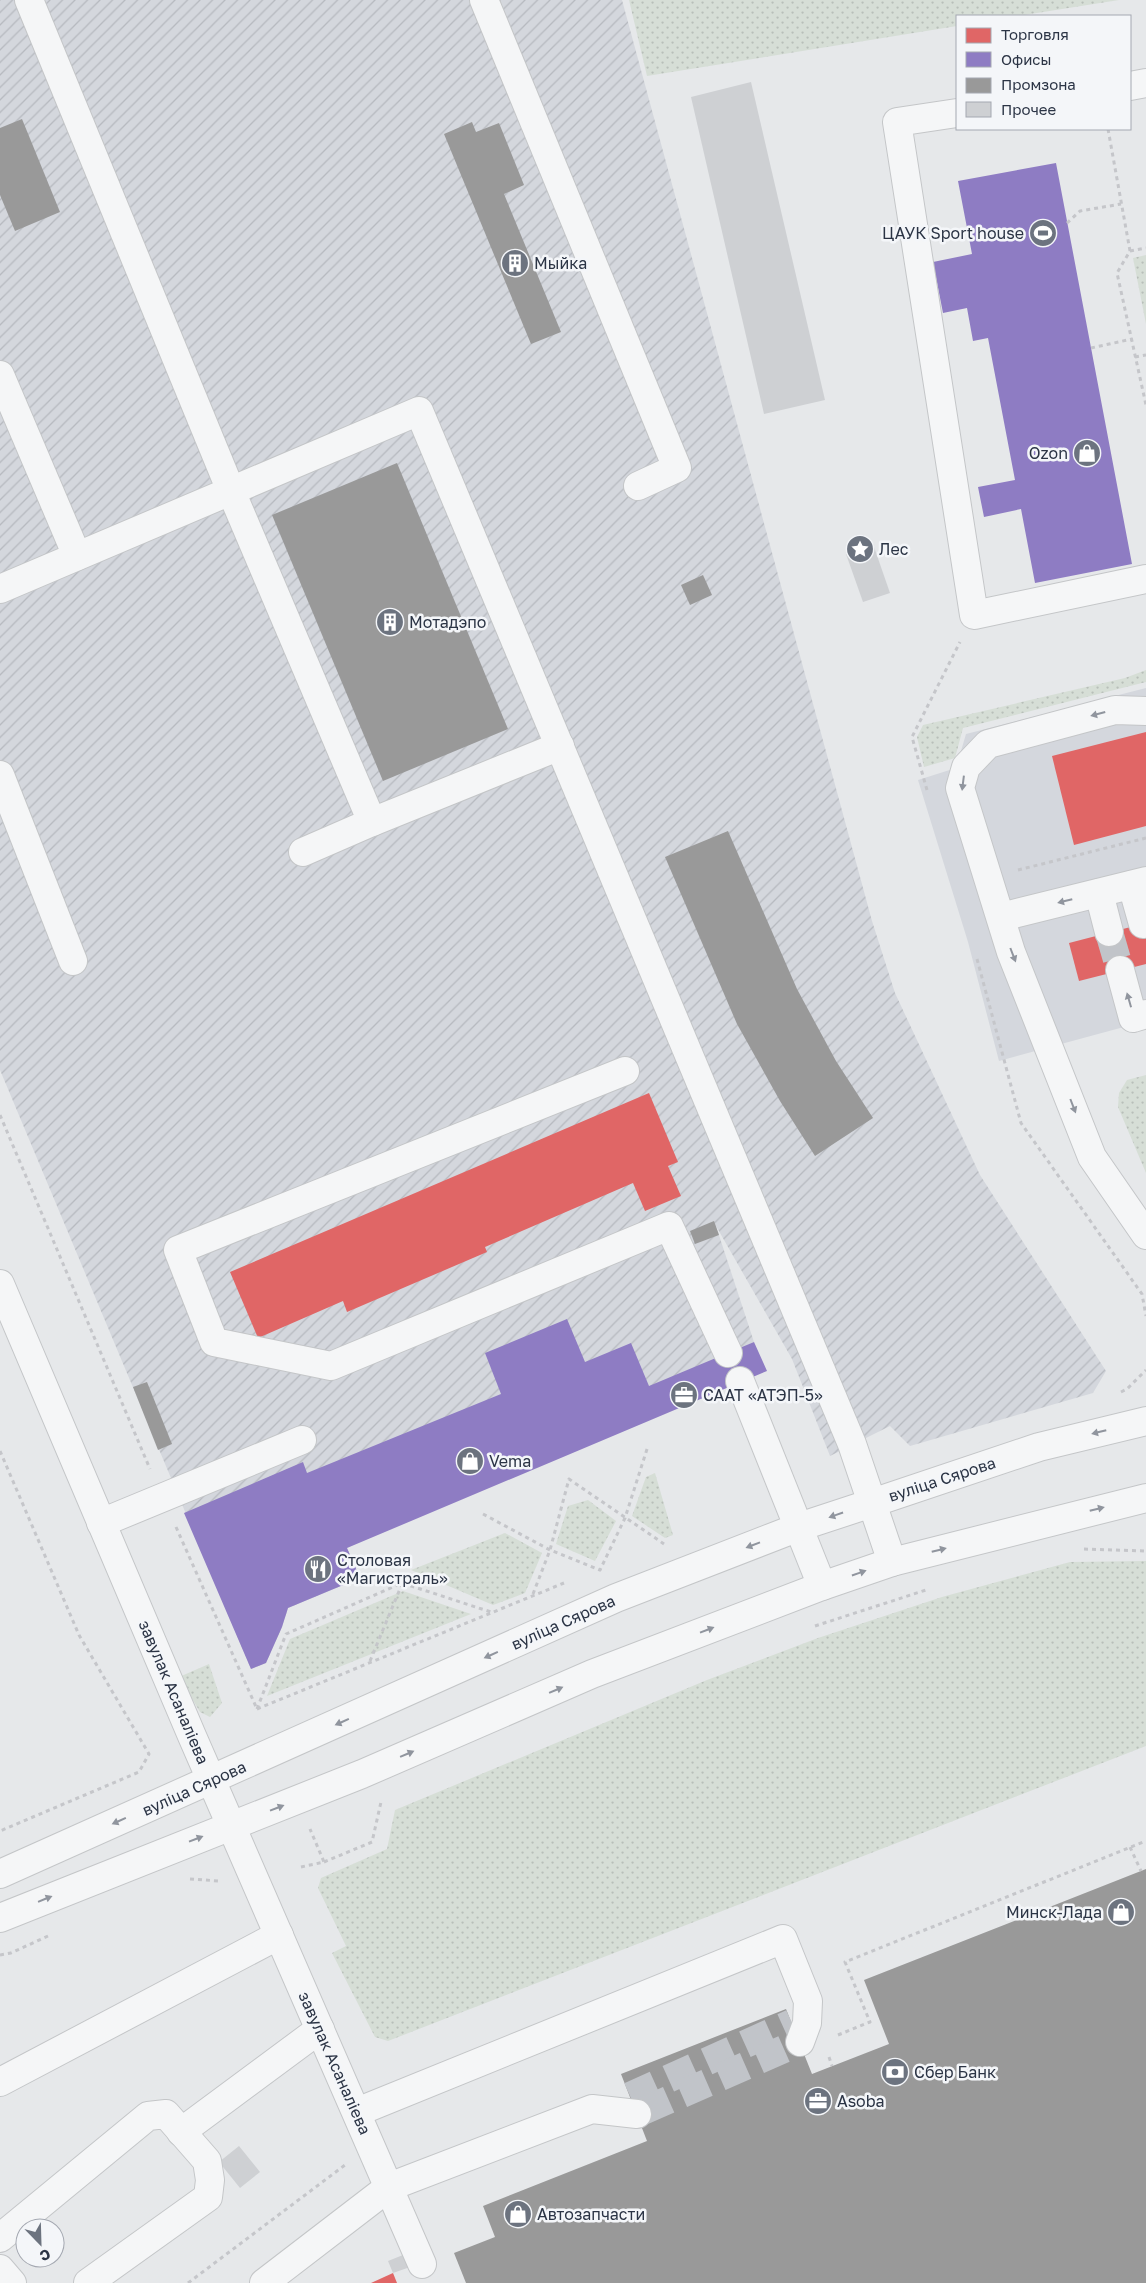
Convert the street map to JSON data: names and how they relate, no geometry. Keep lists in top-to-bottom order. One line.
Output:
{"streets":{"street":["вуліца Сярова","завулак Асаналіева"]},"crossings":[["вуліца Сярова","завулак Асаналіева"]],"places":{"sports":["ЦАУК Sport house"],"building":["Мыйка","Мотадэпо"],"shop":["Ozon","Vema","Минск-Лада","Автозапчасти"],"place":["Лес"],"office":["СААТ «АТЭП-5»","Asoba"],"restaurant":["Столовая «Магистраль»"],"bank":["Сбер Банк"]},"legend":["Торговля","Офисы","Промзона","Прочее"],"north":"bottom right"}
